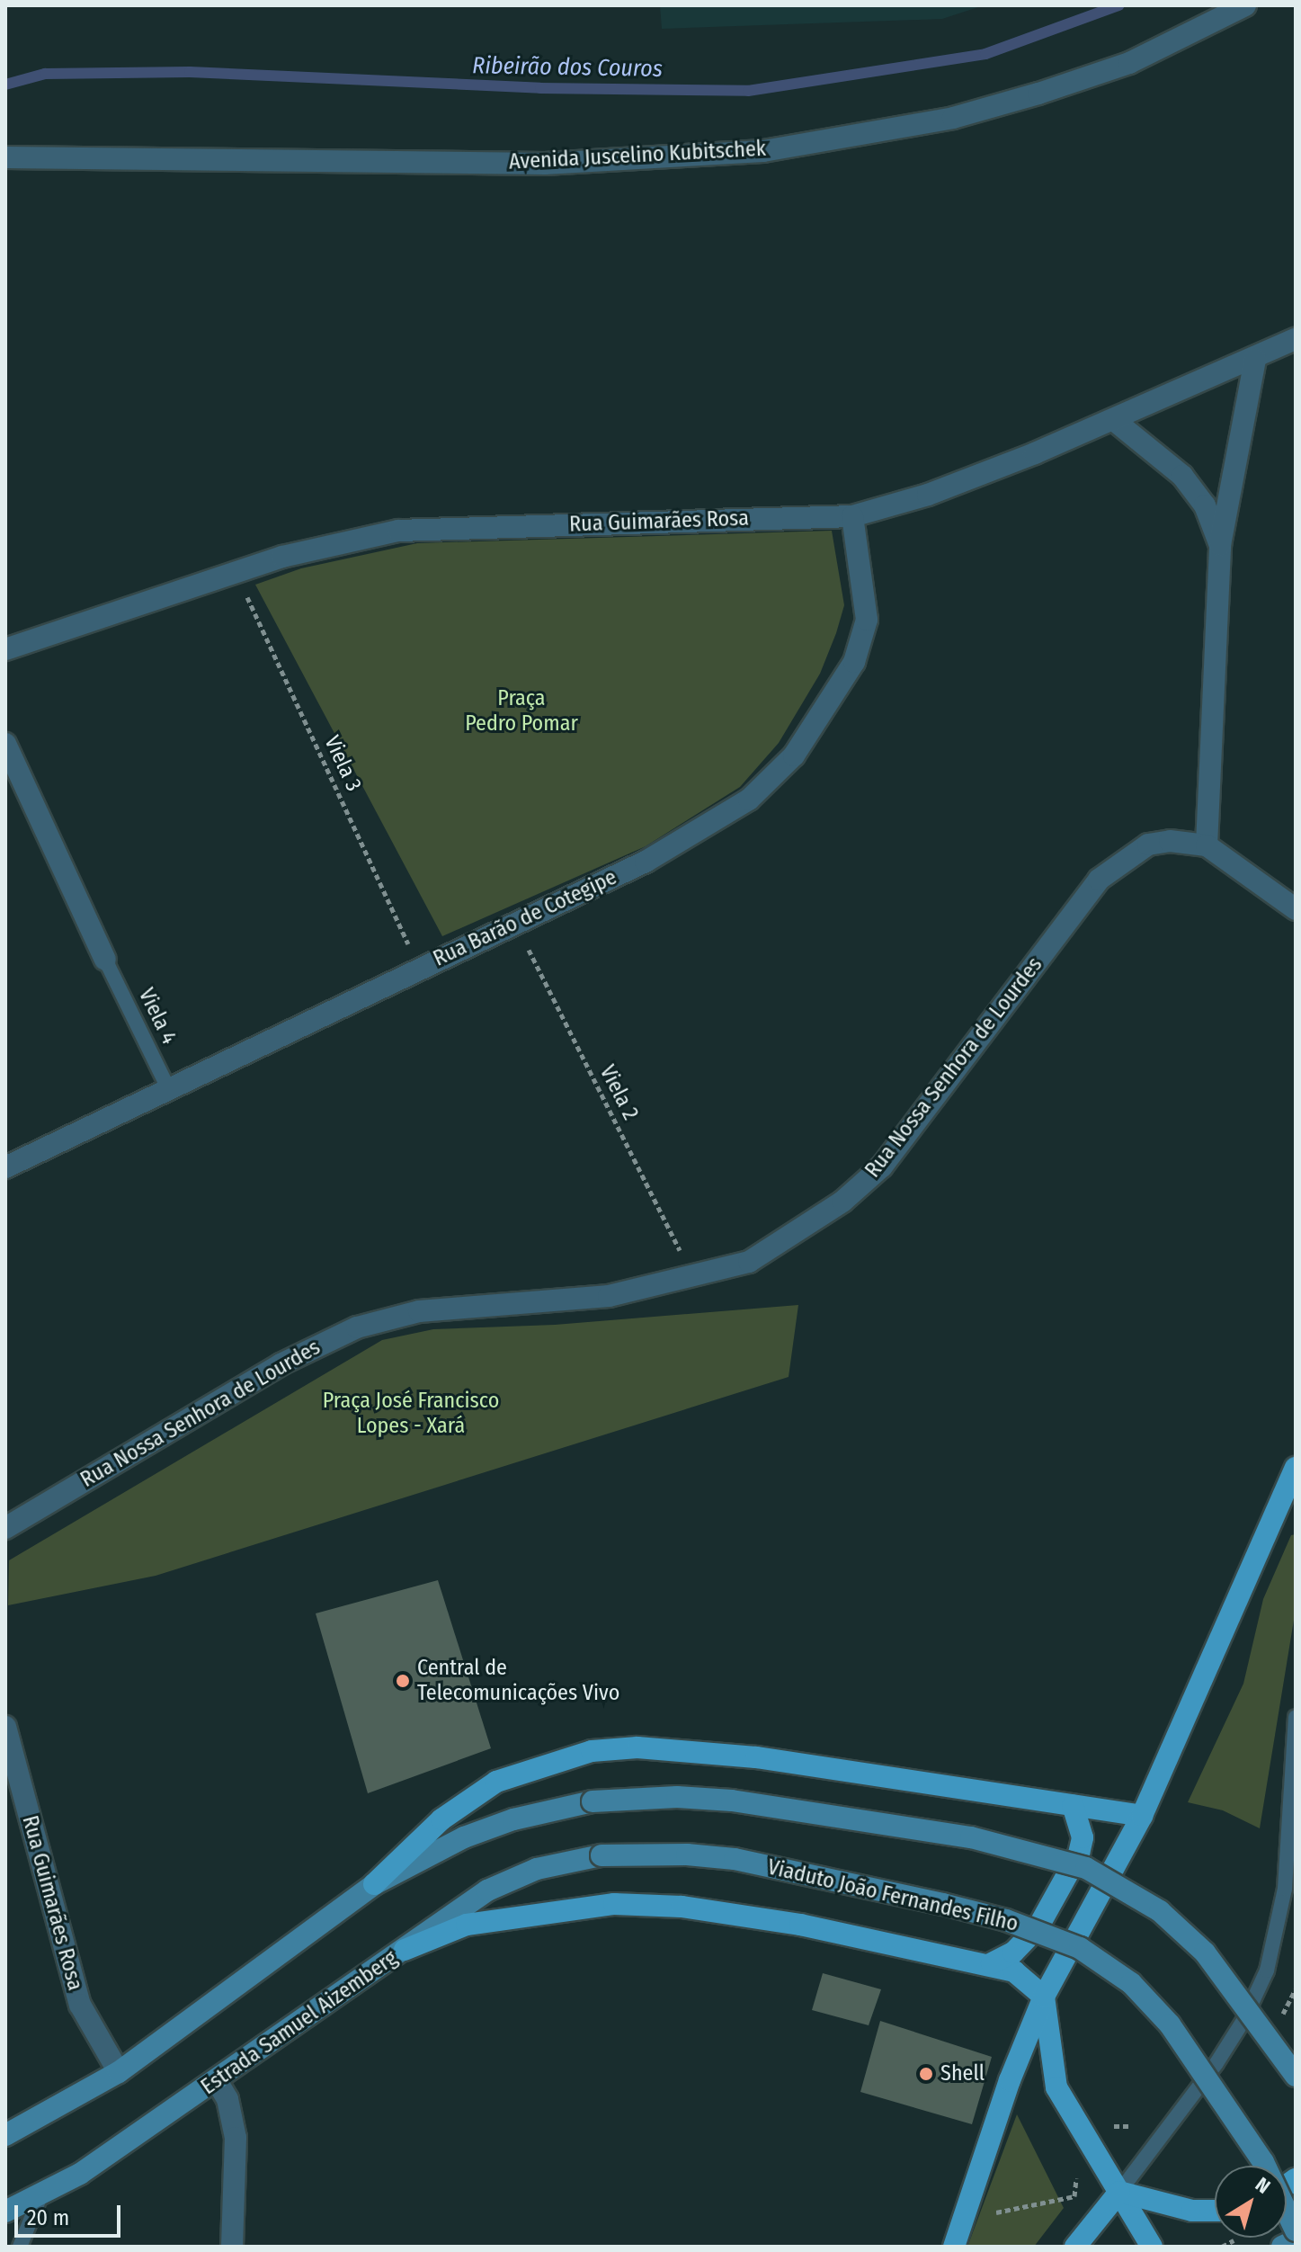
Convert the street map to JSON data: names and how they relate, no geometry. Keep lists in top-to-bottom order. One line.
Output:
{"streets":{"main road":["Viaduto João Fernandes Filho","Estrada Samuel Aizemberg"],"street":["Avenida Juscelino Kubitschek","Rua Guimarães Rosa","Rua Barão de Cotegipe","Rua Nossa Senhora de Lourdes"],"lane":["Viela 4"],"path":["Viela 3","Viela 2"]},"crossings":[["Rua Guimarães Rosa","Viela 3"],["Rua Guimarães Rosa","Rua Barão de Cotegipe"],["Viela 3","Rua Barão de Cotegipe"],["Rua Barão de Cotegipe","Viela 4"],["Rua Barão de Cotegipe","Viela 2"],["Rua Nossa Senhora de Lourdes","Viela 2"],["Viaduto João Fernandes Filho","Estrada Samuel Aizemberg"]],"water":["Ribeirão dos Couros"],"parks":["Praça Pedro Pomar","Praça José Francisco Lopes - Xará"],"places":["Central de Telecomunicações Vivo","Shell"],"scale_bar":"20 m","north":"top right"}
